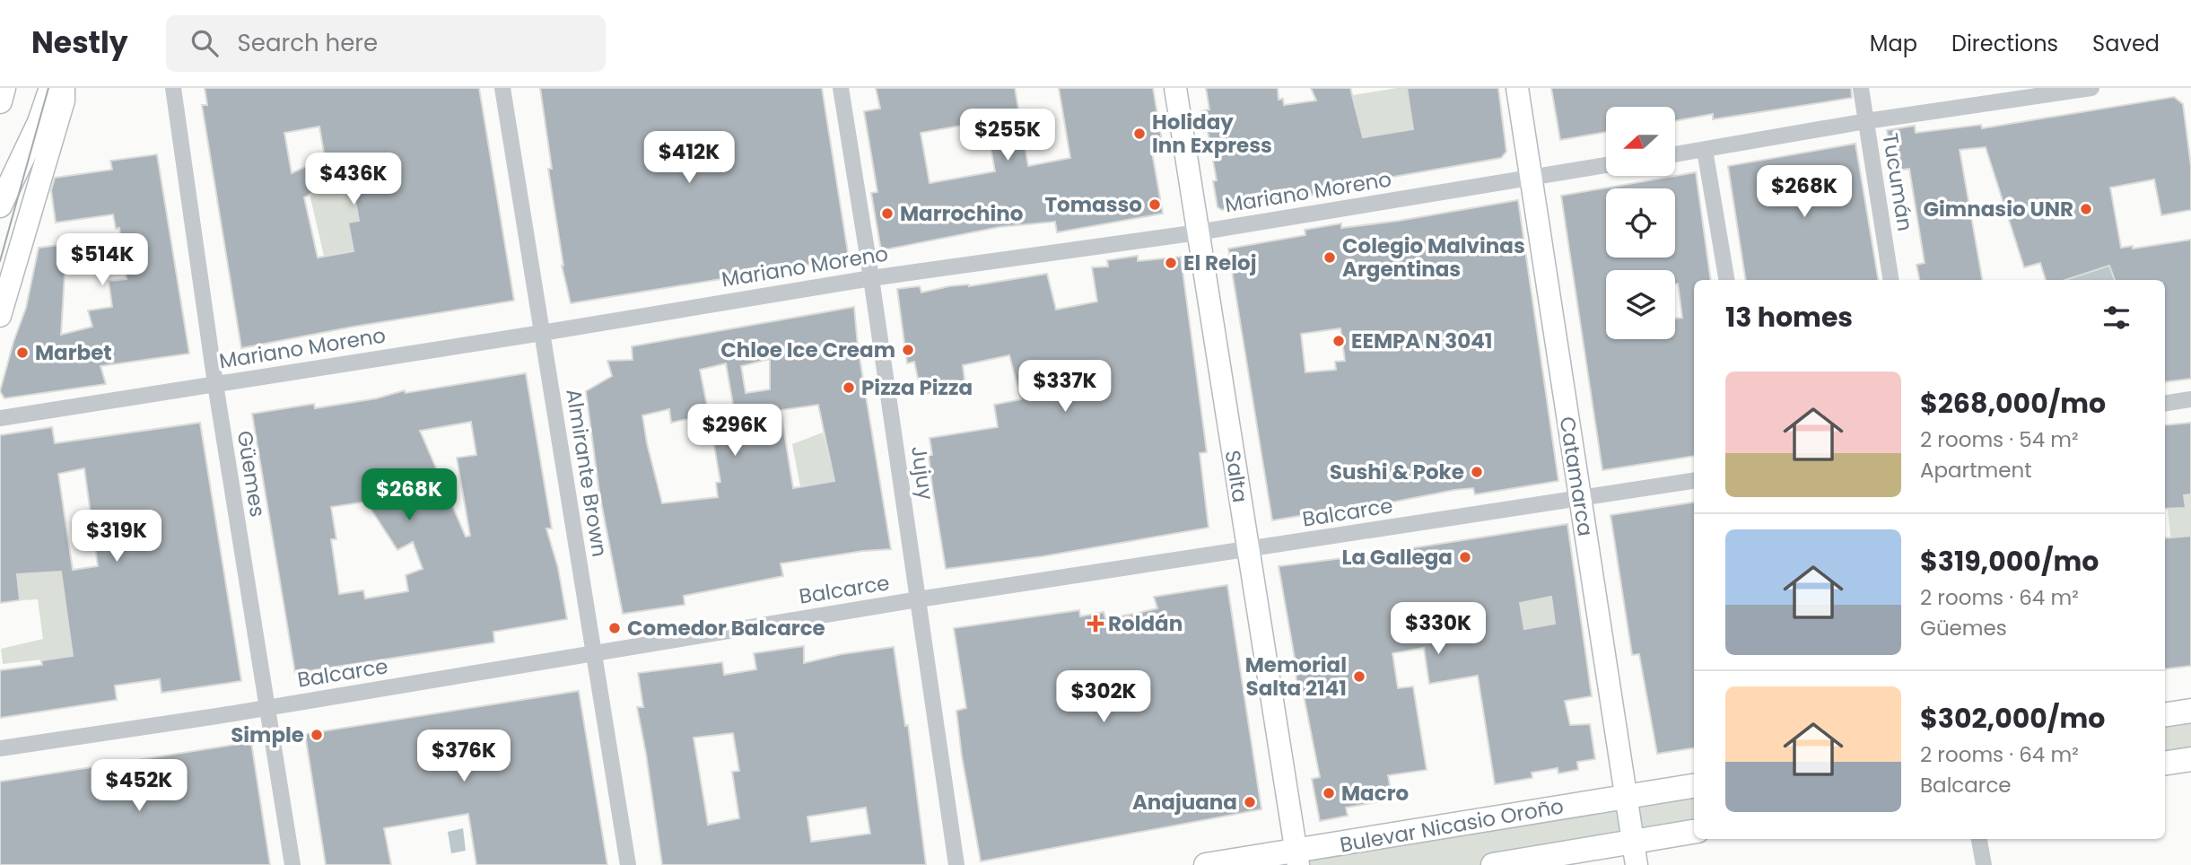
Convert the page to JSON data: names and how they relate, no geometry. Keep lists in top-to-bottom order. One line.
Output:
{"streets":{"main road":["Salta","Catamarca","Bulevar Nicasio Oroño"],"street":["Tucumán","Mariano Moreno","Almirante Brown","Jujuy","Güemes","Balcarce"]},"crossings":[["Mariano Moreno","Almirante Brown"],["Mariano Moreno","Jujuy"],["Mariano Moreno","Güemes"],["Mariano Moreno","Salta"],["Mariano Moreno","Catamarca"],["Almirante Brown","Balcarce"],["Jujuy","Balcarce"],["Güemes","Balcarce"],["Salta","Balcarce"],["Salta","Bulevar Nicasio Oroño"],["Catamarca","Balcarce"],["Catamarca","Bulevar Nicasio Oroño"]],"places":{"other":["Holiday Inn Express","Tomasso","Gimnasio UNR","Marrochino","Colegio Malvinas Argentinas","El Reloj","EEMPA N 3041","Chloe Ice Cream","Marbet","Pizza Pizza","Sushi & Poke","La Gallega","Comedor Balcarce","Memorial Salta 2141","Simple","Macro","Anajuana"],"health":["Roldán"]},"north":"left","page":{"header":"Nestly","search":"Search here","nav":["Map","Directions","Saved"],"price":["$255K","$412K","$436K","$268K","$514K","$337K","$296K","$268K","$319K","$330K","$302K","$376K","$452K"],"heading":"13 homes","list":[{"name":"$268,000/mo","note":"2 rooms · 54 m² · Apartment"},{"name":"$319,000/mo","note":"2 rooms · 64 m² · Güemes"},{"name":"$302,000/mo","note":"2 rooms · 64 m² · Balcarce"}]}}
